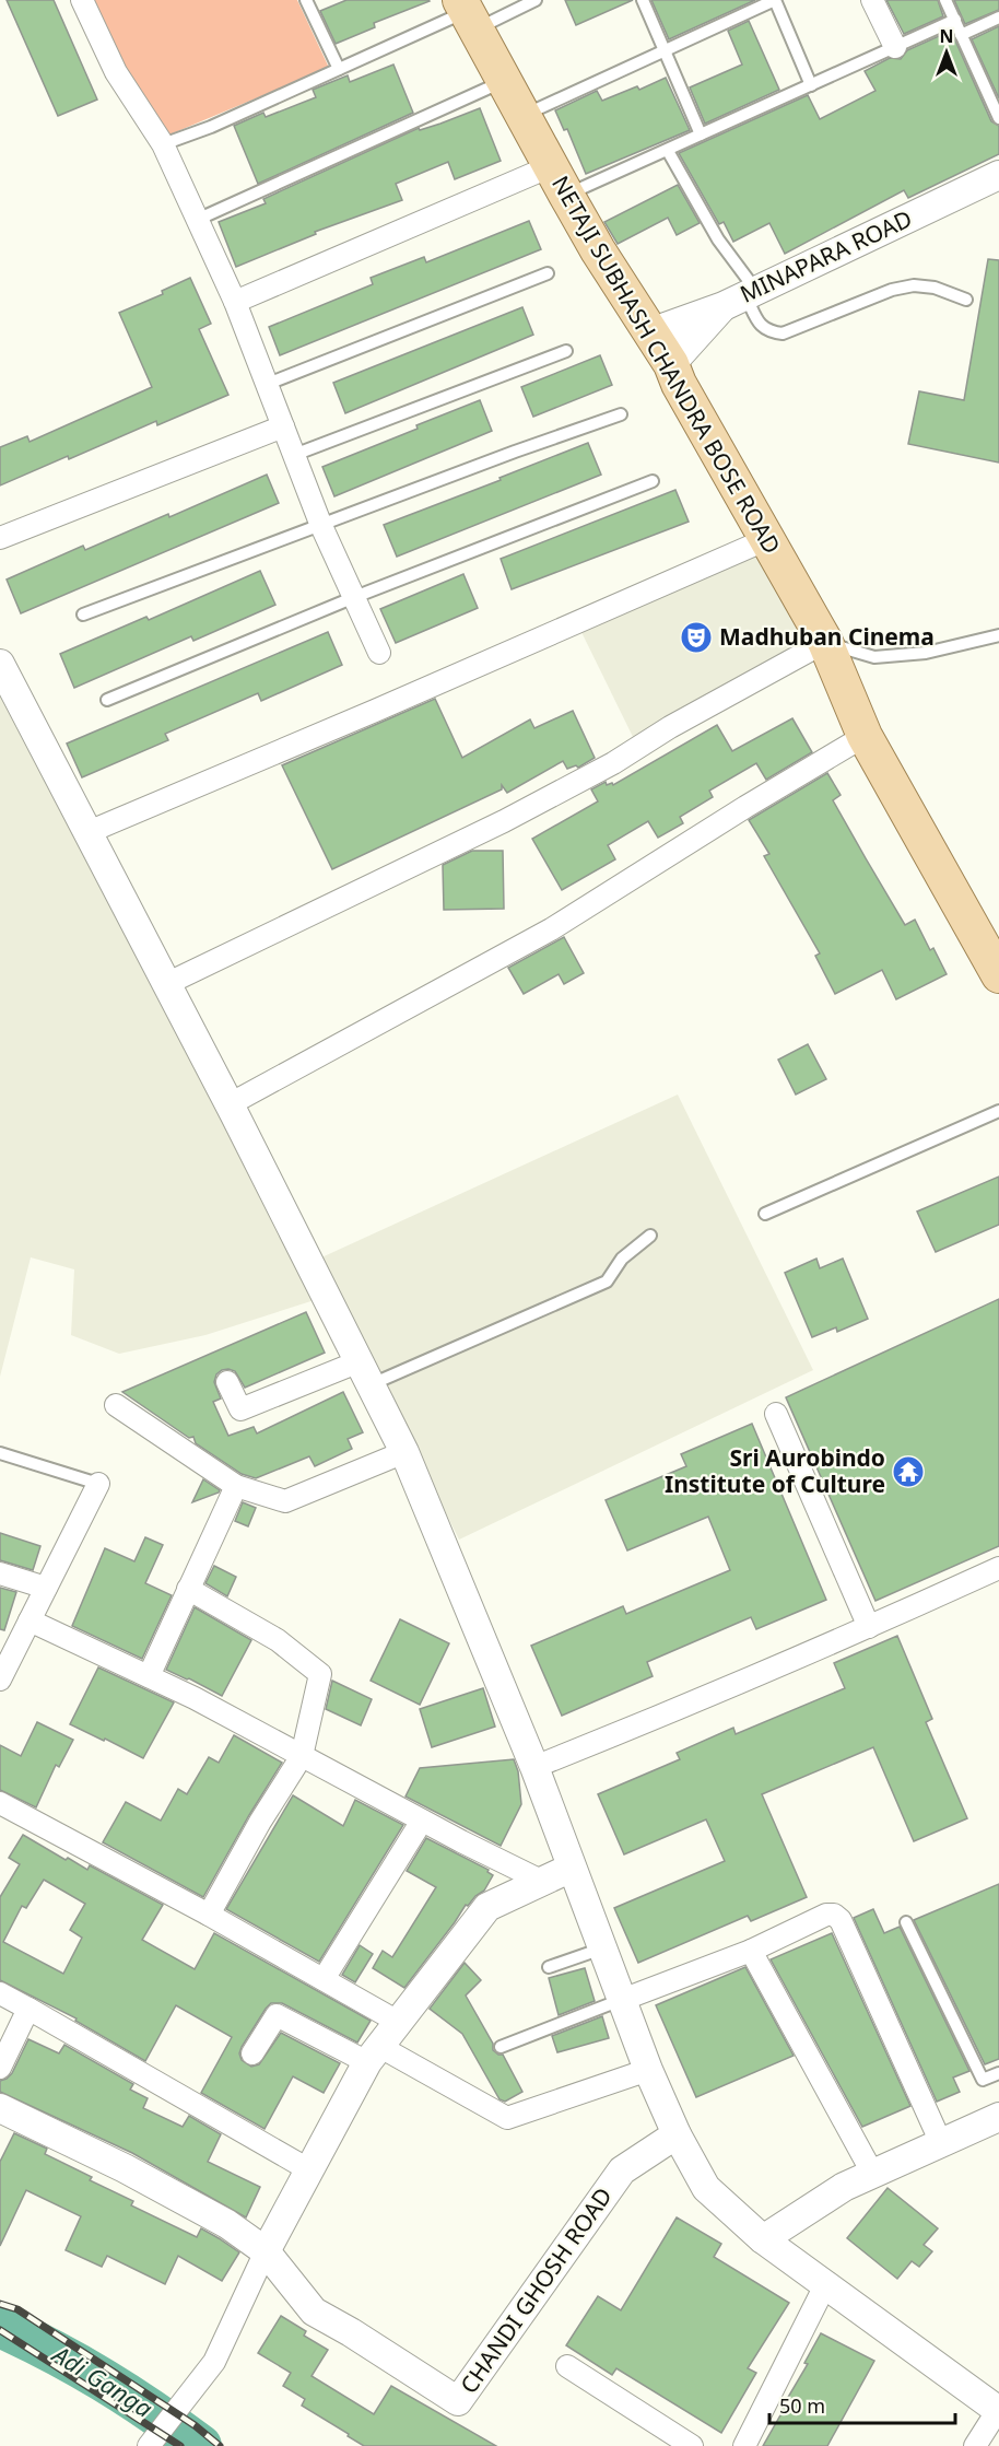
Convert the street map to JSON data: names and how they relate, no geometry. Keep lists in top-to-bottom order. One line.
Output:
{"streets":{"main road":["NETAJI SUBHASH CHANDRA BOSE ROAD"],"street":["MINAPARA ROAD","CHANDI GHOSH ROAD"]},"crossings":[["MINAPARA ROAD","NETAJI SUBHASH CHANDRA BOSE ROAD"]],"water":["Adi Ganga"],"places":{"theatre":["Madhuban Cinema"],"temple":["Sri Aurobindo Institute of Culture"]},"scale_bar":"50 m","north":"top"}
